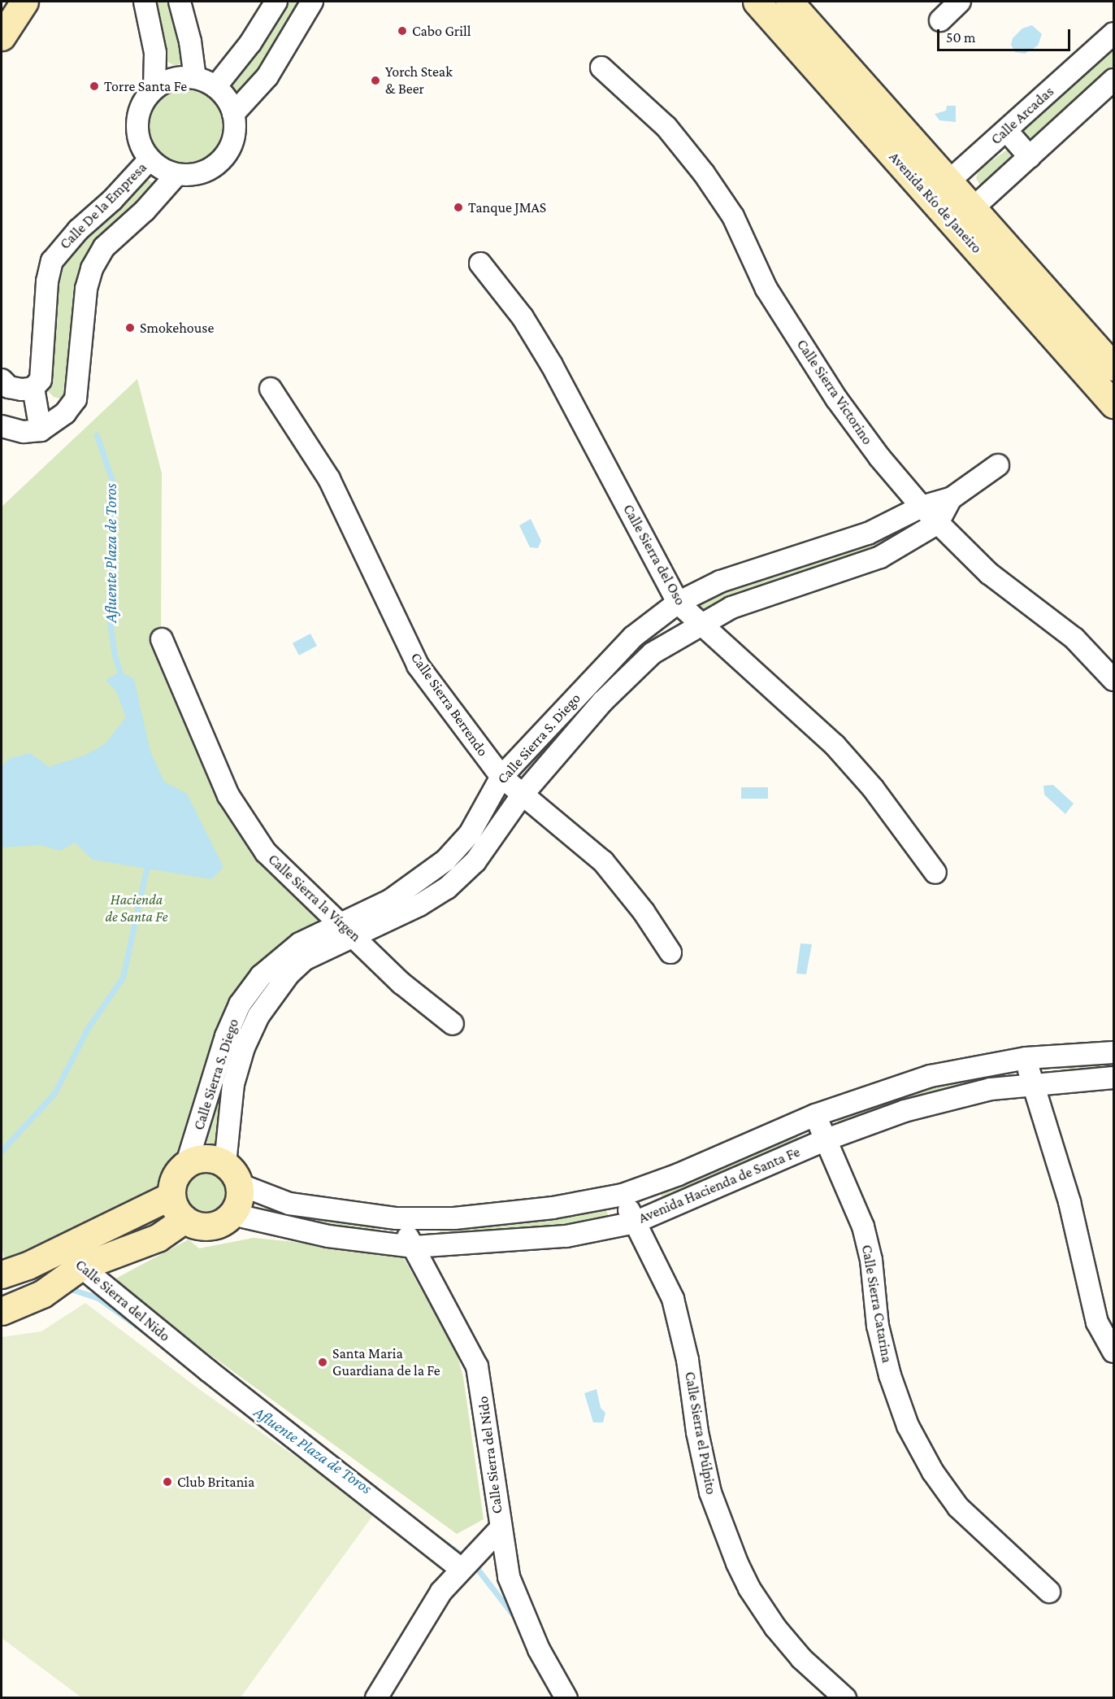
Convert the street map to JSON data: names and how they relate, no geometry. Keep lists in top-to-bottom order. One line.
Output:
{"streets":{"street":["Calle Arcadas","Avenida Río de Janeiro","Calle De la Empresa","Calle Sierra Victorino","Calle Sierra del Oso","Calle Sierra Berrendo","Calle Sierra S. Diego","Calle Sierra la Vírgen","Avenida Hacienda de Santa Fe","Calle Sierra del Nido","Calle Sierra Catarina","Calle Sierra el Púlpito"]},"crossings":[["Calle Arcadas","Avenida Río de Janeiro"],["Calle Sierra Victorino","Calle Sierra S. Diego"],["Calle Sierra del Oso","Calle Sierra S. Diego"],["Calle Sierra Berrendo","Calle Sierra S. Diego"],["Calle Sierra S. Diego","Calle Sierra la Vírgen"],["Calle Sierra S. Diego","Avenida Hacienda de Santa Fe"],["Avenida Hacienda de Santa Fe","Calle Sierra del Nido"],["Avenida Hacienda de Santa Fe","Calle Sierra Catarina"],["Avenida Hacienda de Santa Fe","Calle Sierra el Púlpito"]],"water":["Afluente Plaza de Toros"],"parks":["Hacienda de Santa Fe"],"places":["Cabo Grill","Yorch Steak & Beer","Torre Santa Fe","Tanque JMAS","Smokehouse","Santa Maria Guardiana de la Fe","Club Britania"],"scale_bar":"50 m"}
